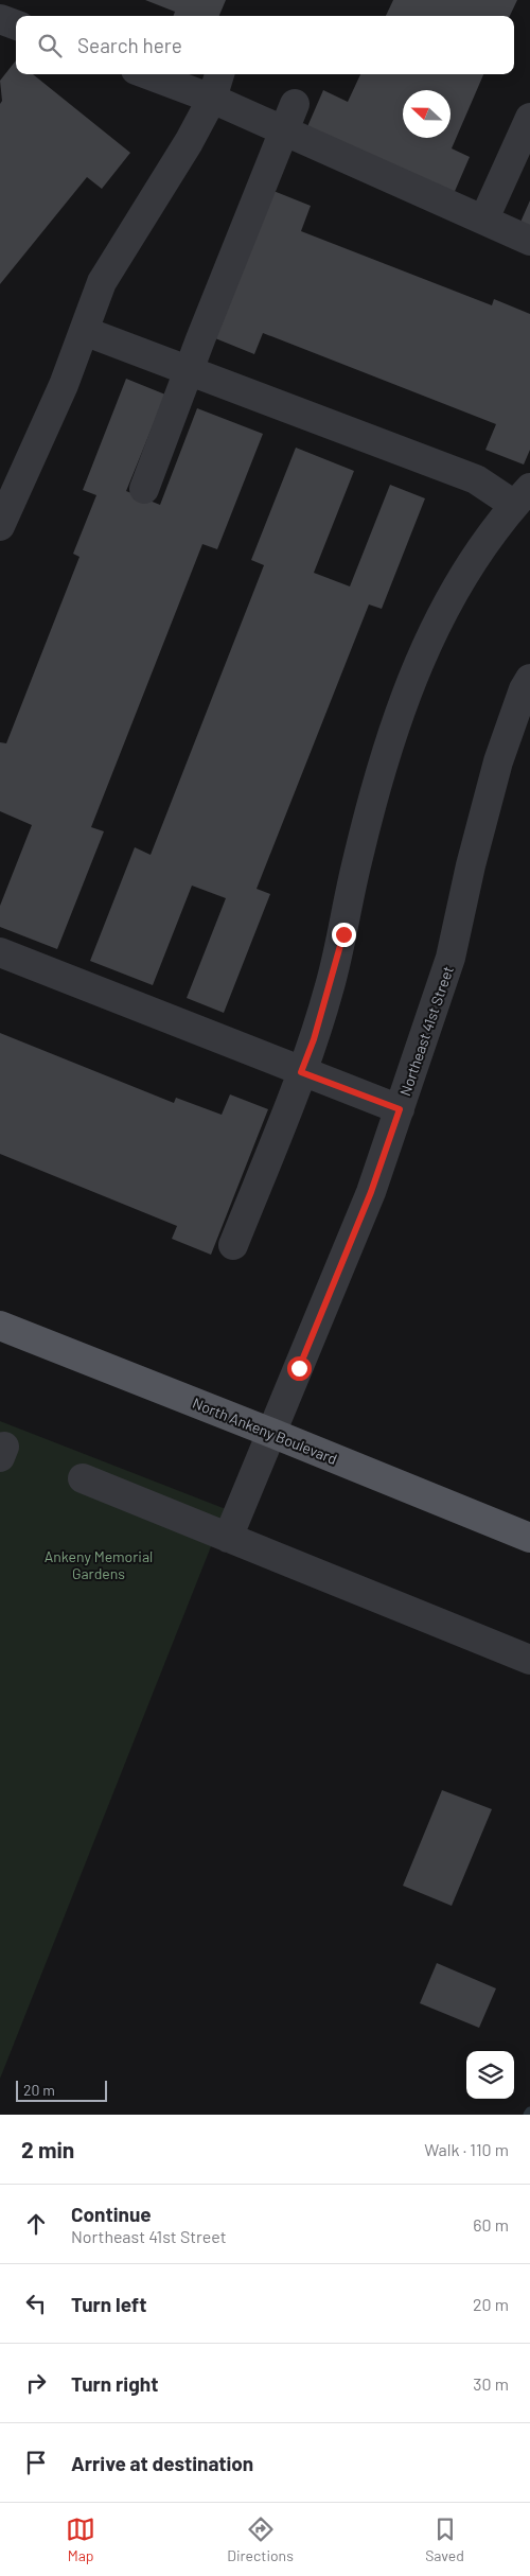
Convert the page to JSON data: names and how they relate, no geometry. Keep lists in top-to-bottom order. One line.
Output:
{"streets":{"main road":["North Ankeny Boulevard"],"street":["Northeast 41st Street"]},"crossings":[["Northeast 41st Street","North Ankeny Boulevard"]],"parks":["Ankeny Memorial Gardens"],"scale_bar":"20 m","north":"left","page":{"search":"Search here","scale":"20 m","heading":["2 min","Walk · 110 m"],"list":[["Continue","Northeast 41st Street","60 m"],["Turn left","20 m"],["Turn right","30 m"],"Arrive at destination"],"nav":["Map","Directions","Saved"]}}
